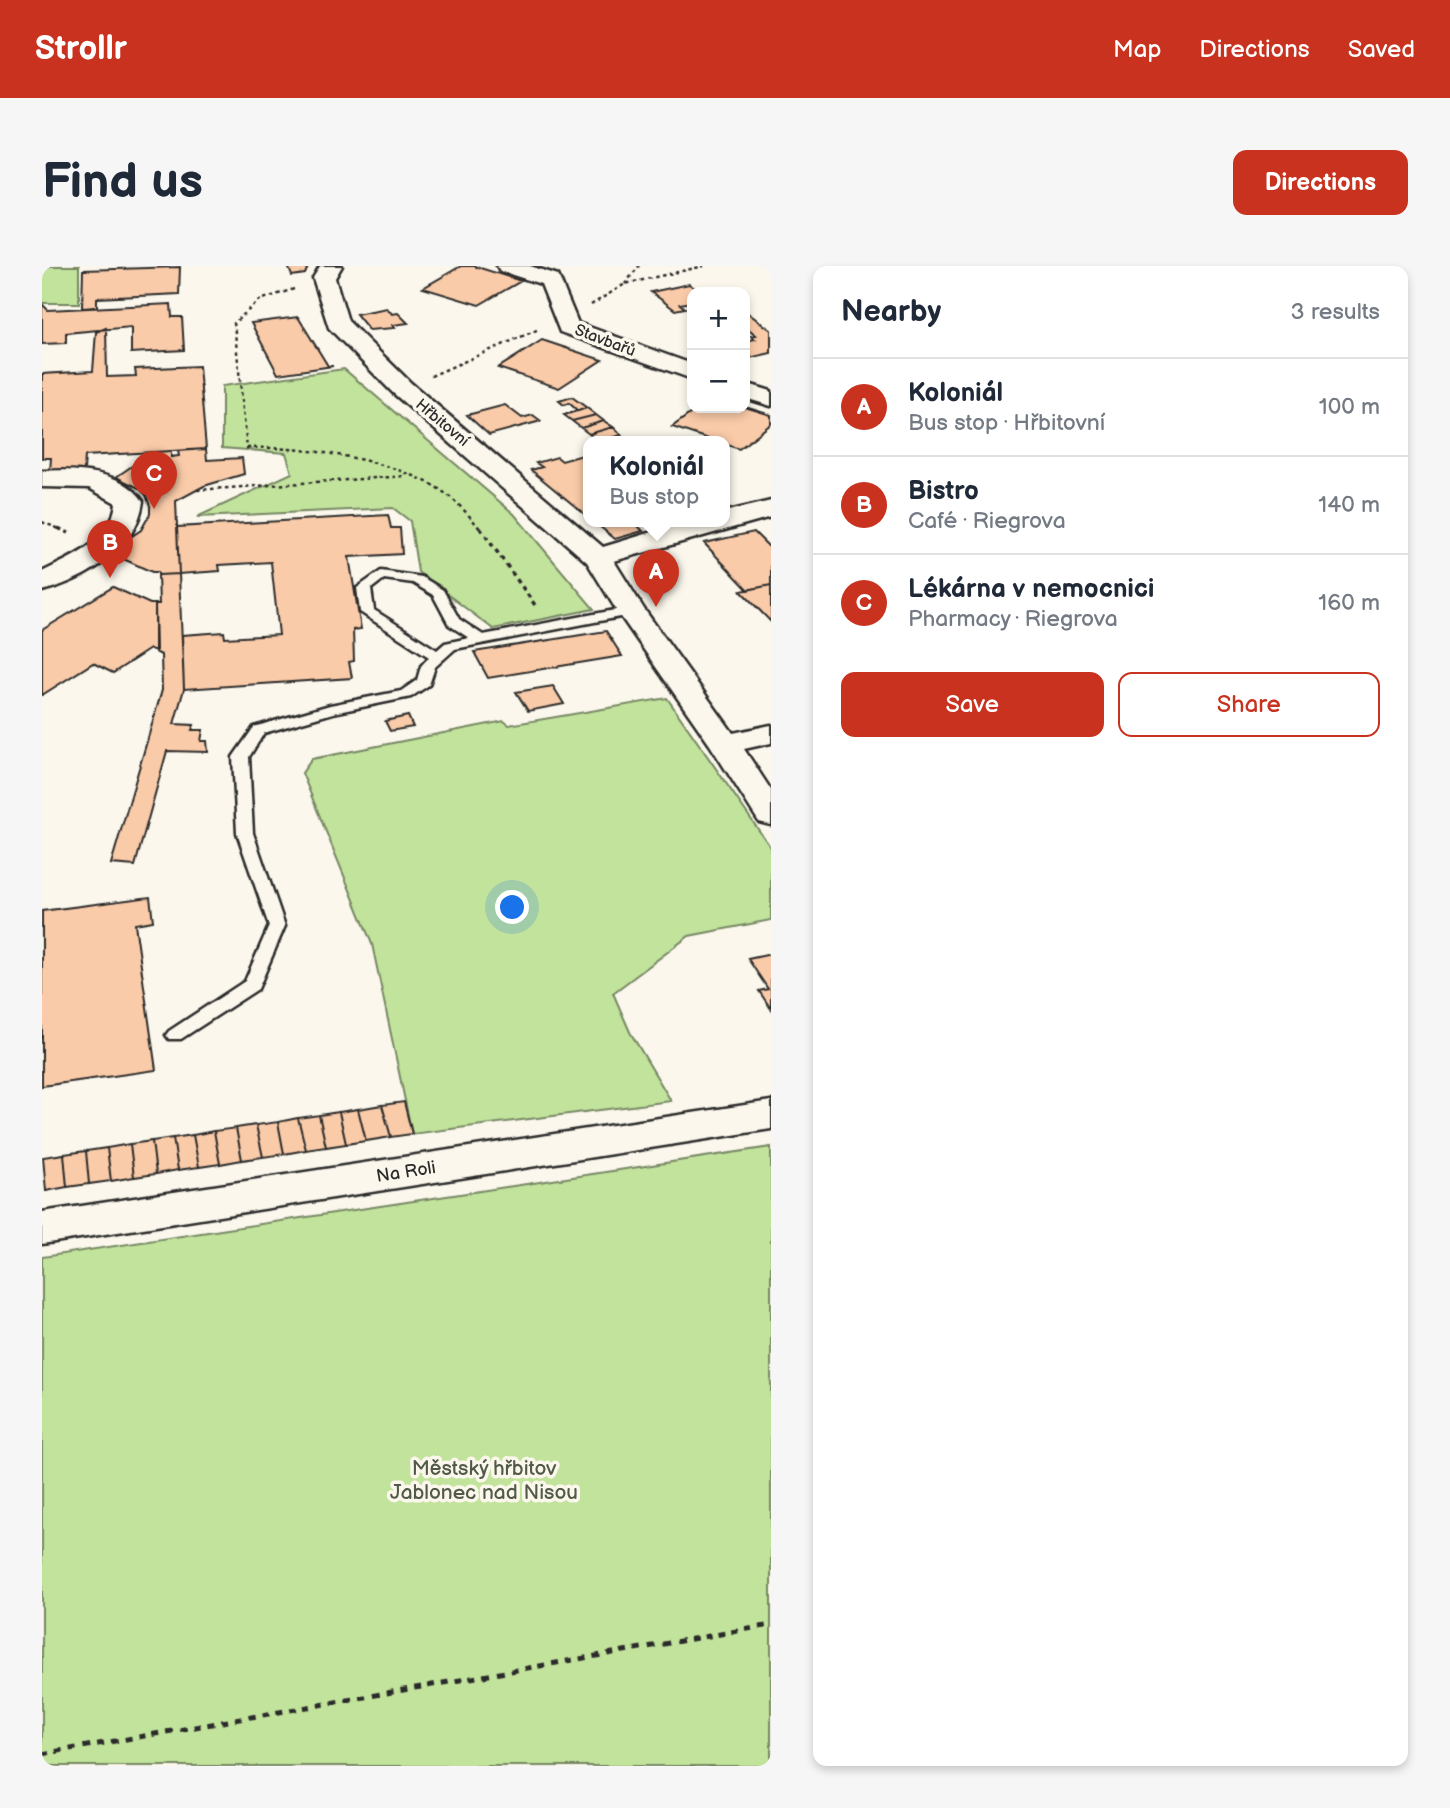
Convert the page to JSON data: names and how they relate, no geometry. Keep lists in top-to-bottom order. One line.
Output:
{"streets":{"street":["Stavbařů","Hřbitovní","Na Roli"]},"parks":["Městský hřbitov Jablonec nad Nisou"],"page":{"header":"Strollr","nav":["Map","Directions","Saved"],"buttons":["Directions",["Save","Share"]],"title":"Find us","heading":["Nearby","3 results"],"map_buttons":["+","−"],"list":[{"mark":"A","name":"Koloniál","note":"Bus stop · Hřbitovní","value":"100 m"},{"mark":"B","name":"Bistro","note":"Café · Riegrova","value":"140 m"},{"mark":"C","name":"Lékárna v nemocnici","note":"Pharmacy · Riegrova","value":"160 m"}],"popup":["Koloniál","Bus stop"],"pins":["C","B","A"]}}
